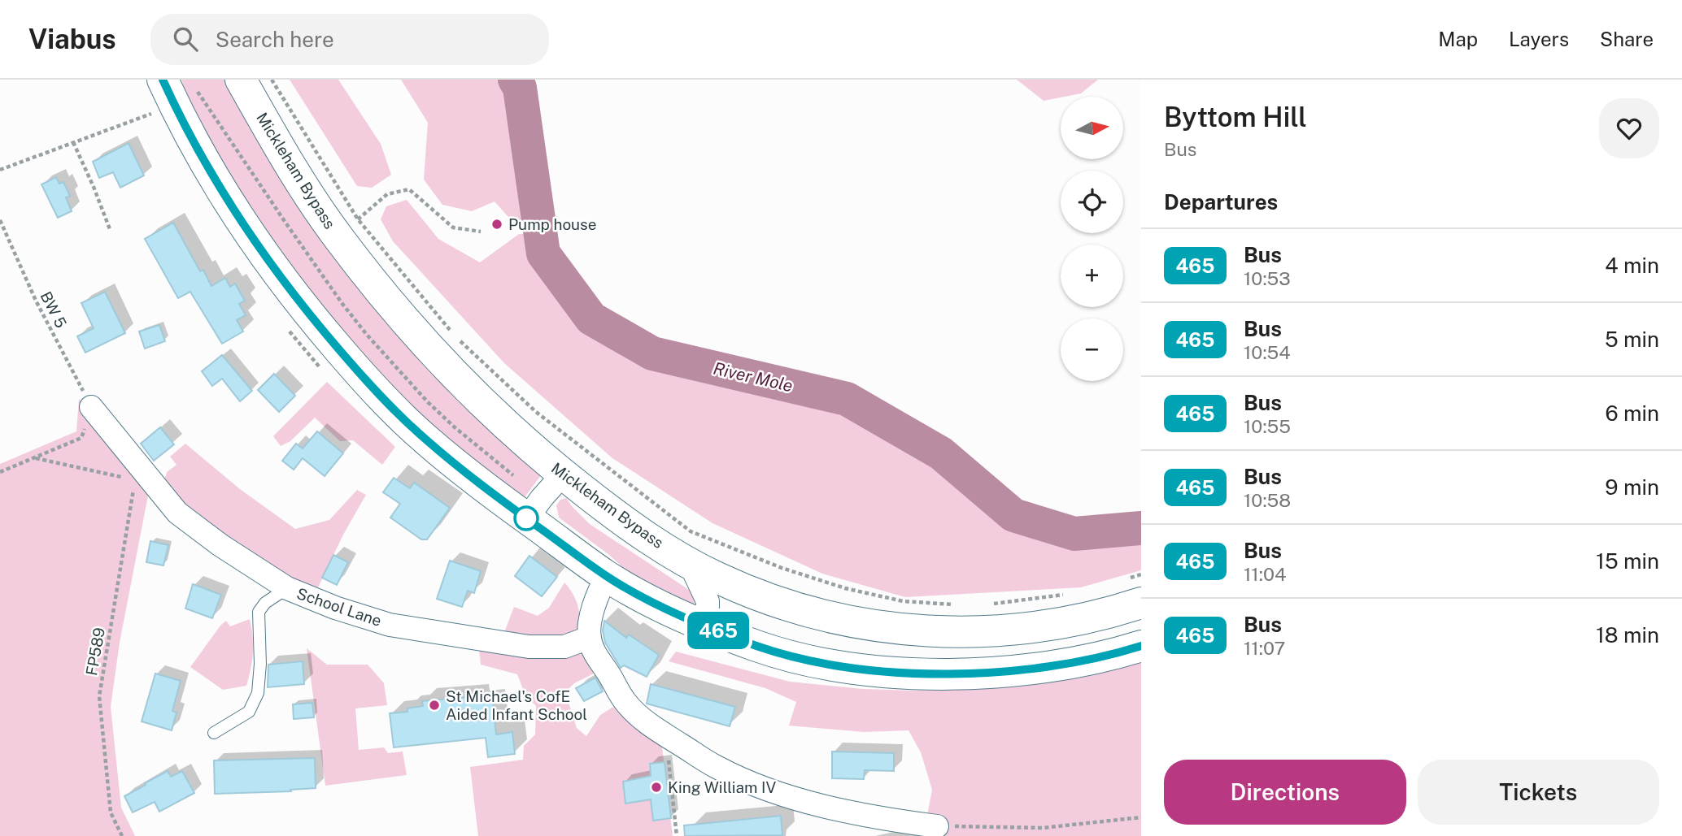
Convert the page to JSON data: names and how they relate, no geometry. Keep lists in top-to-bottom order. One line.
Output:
{"streets":{"highway":["Mickleham Bypass"],"street":["School Lane"],"path":["BW 5","FP589"]},"crossings":[["BW 5","School Lane"],["School Lane","FP589"]],"water":["River Mole"],"places":["Pump house","St Michael's CofE Aided Infant School","King William IV"],"lines":["bus line 465"],"north":"right","page":{"header":"Viabus","search":"Search here","nav":["Map","Layers","Share"],"on_map":"465","heading":[["Byttom Hill","Bus"],"Departures"],"map_buttons":["+","−"],"list":[{"mark":"465","name":"Bus","note":"10:53","value":"4 min"},{"mark":"465","name":"Bus","note":"10:54","value":"5 min"},{"mark":"465","name":"Bus","note":"10:55","value":"6 min"},{"mark":"465","name":"Bus","note":"10:58","value":"9 min"},{"mark":"465","name":"Bus","note":"11:04","value":"15 min"},{"mark":"465","name":"Bus","note":"11:07","value":"18 min"}],"buttons":["Directions","Tickets"]}}
